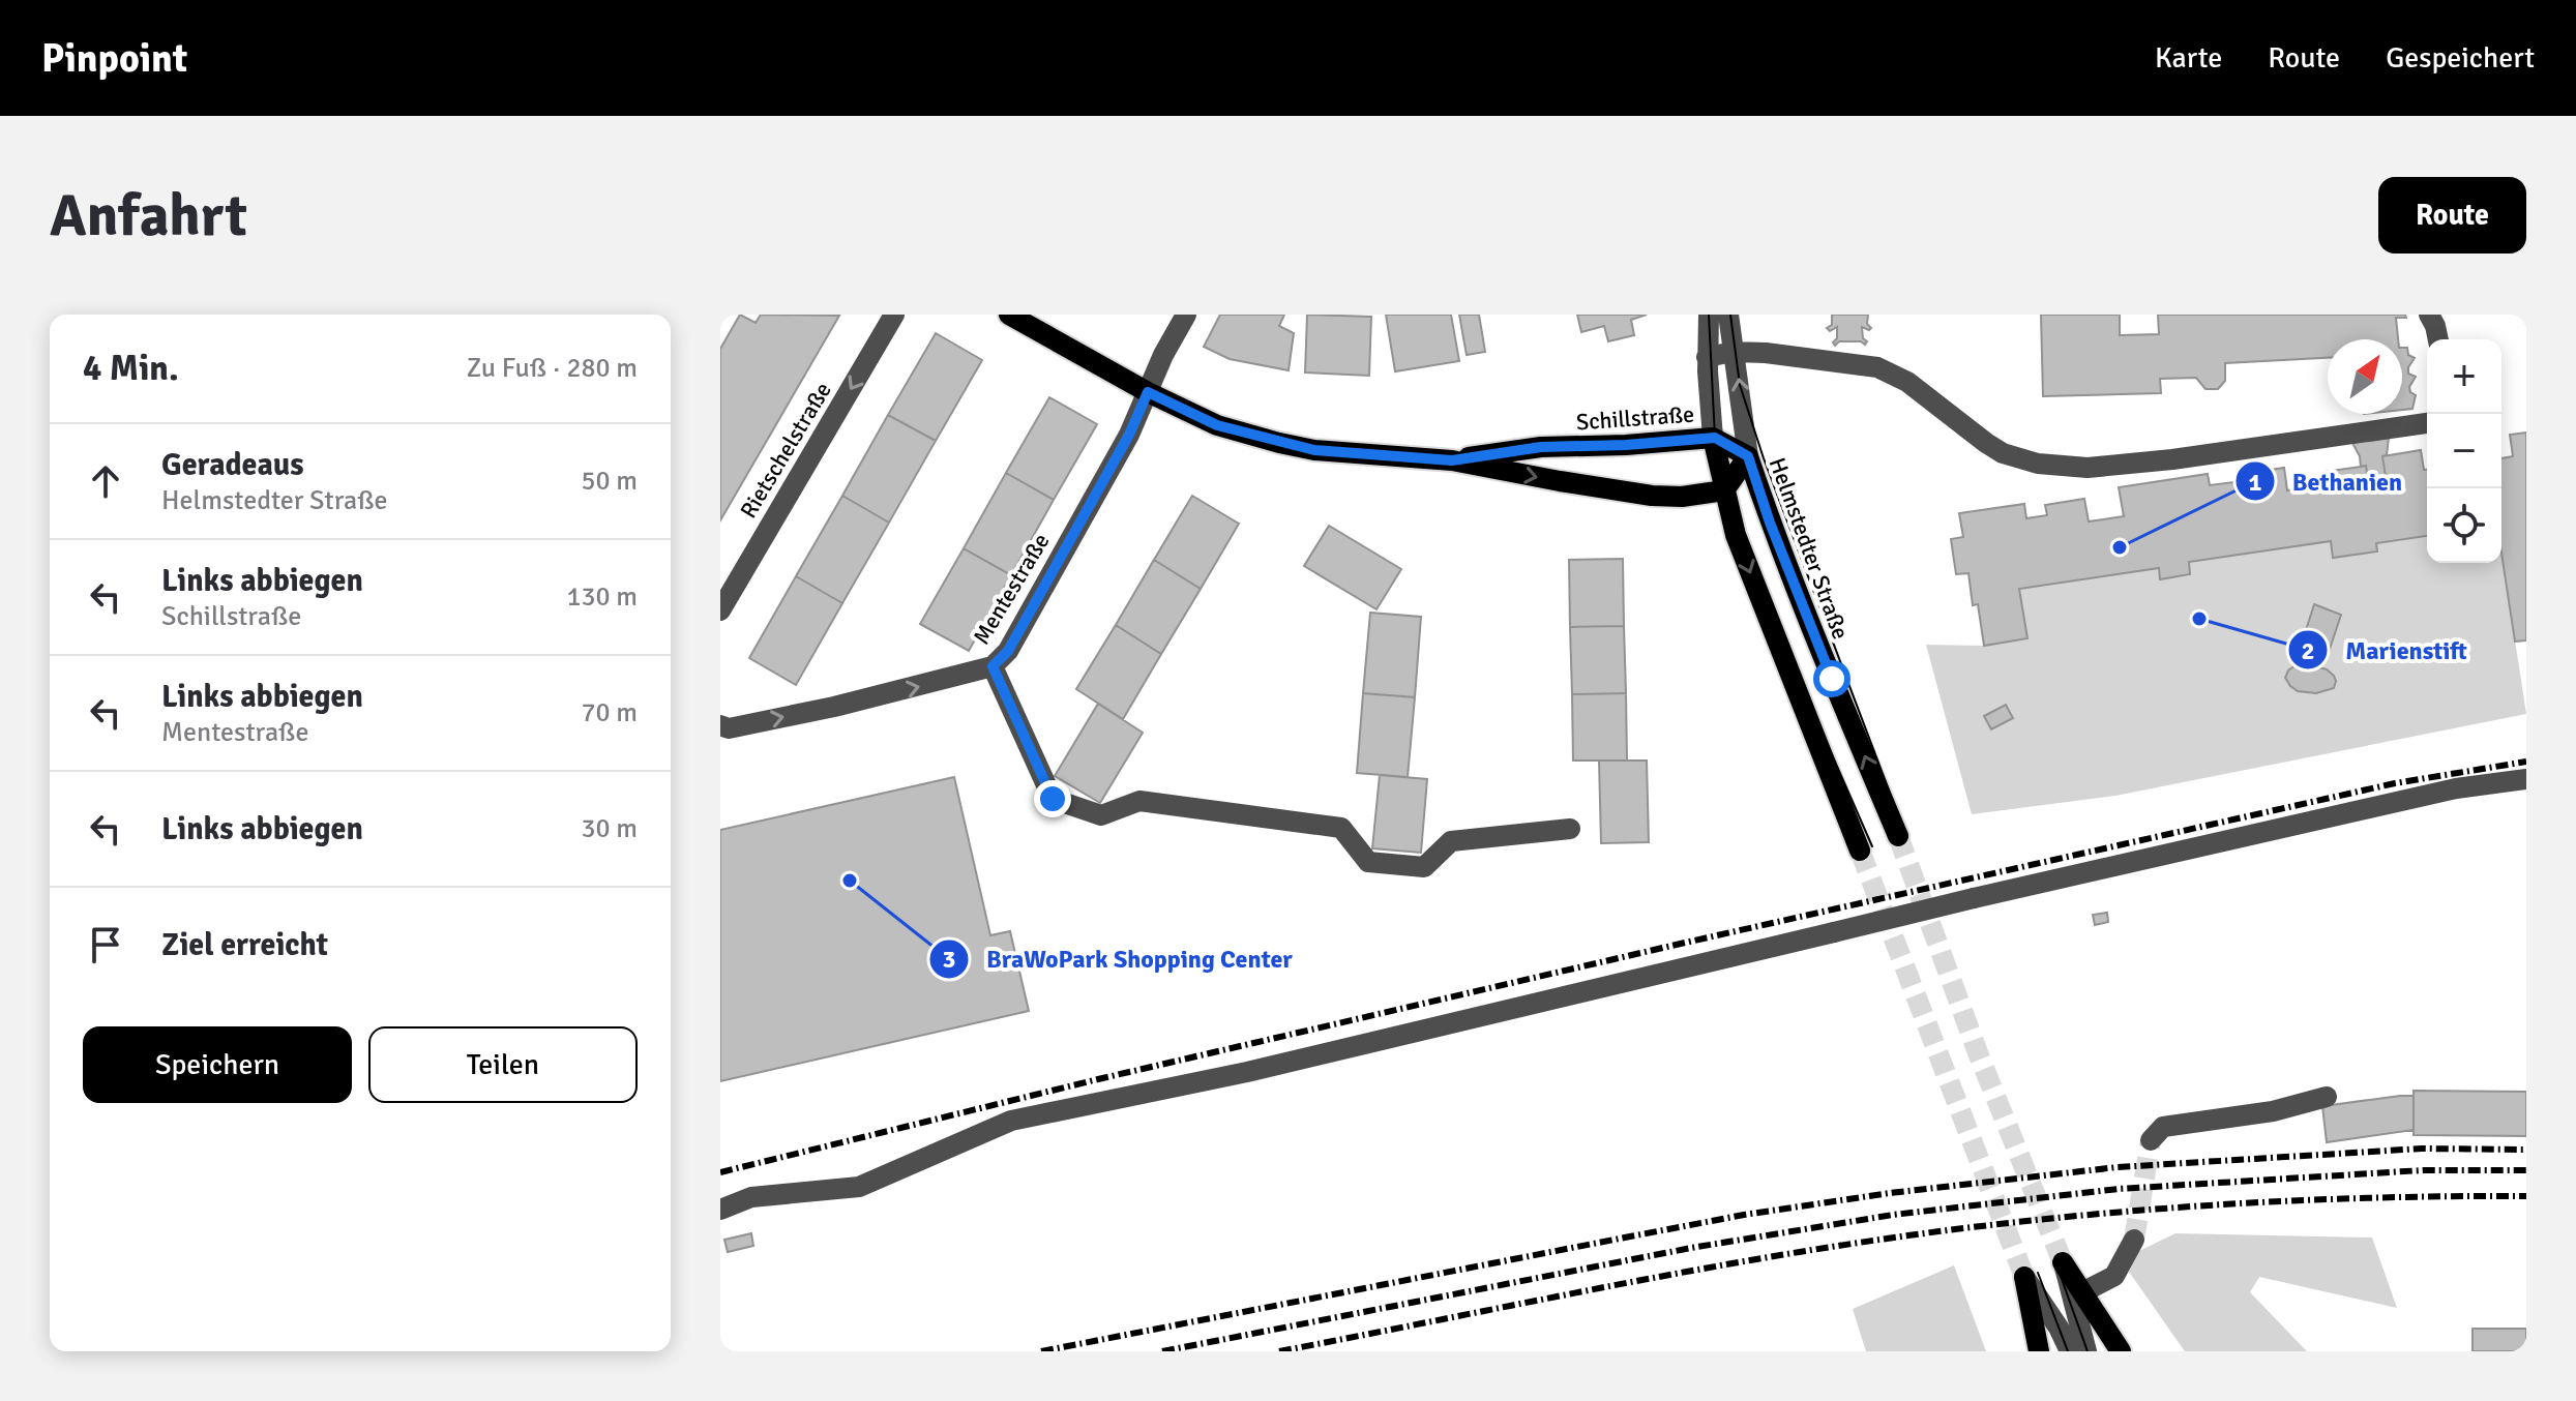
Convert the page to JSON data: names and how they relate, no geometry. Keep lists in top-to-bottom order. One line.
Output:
{"streets":{"main road":["Schillstraße","Helmstedter Straße"],"street":["Rietschelstraße","Mentestraße"]},"crossings":[["Schillstraße","Helmstedter Straße"],["Schillstraße","Mentestraße"]],"one_way":["Rietschelstraße","Helmstedter Straße","Mentestraße"],"places":["Bethanien","Marienstift","BraWoPark Shopping Center"],"north":"top right","page":{"header":"Pinpoint","nav":["Karte","Route","Gespeichert"],"buttons":["Route",["Speichern","Teilen"]],"title":"Anfahrt","heading":["4 Min.","Zu Fuß · 280 m"],"map_buttons":["+","−"],"list":[["Geradeaus","Helmstedter Straße","50 m"],["Links abbiegen","Schillstraße","130 m"],["Links abbiegen","Mentestraße","70 m"],["Links abbiegen","30 m"],"Ziel erreicht"]}}
